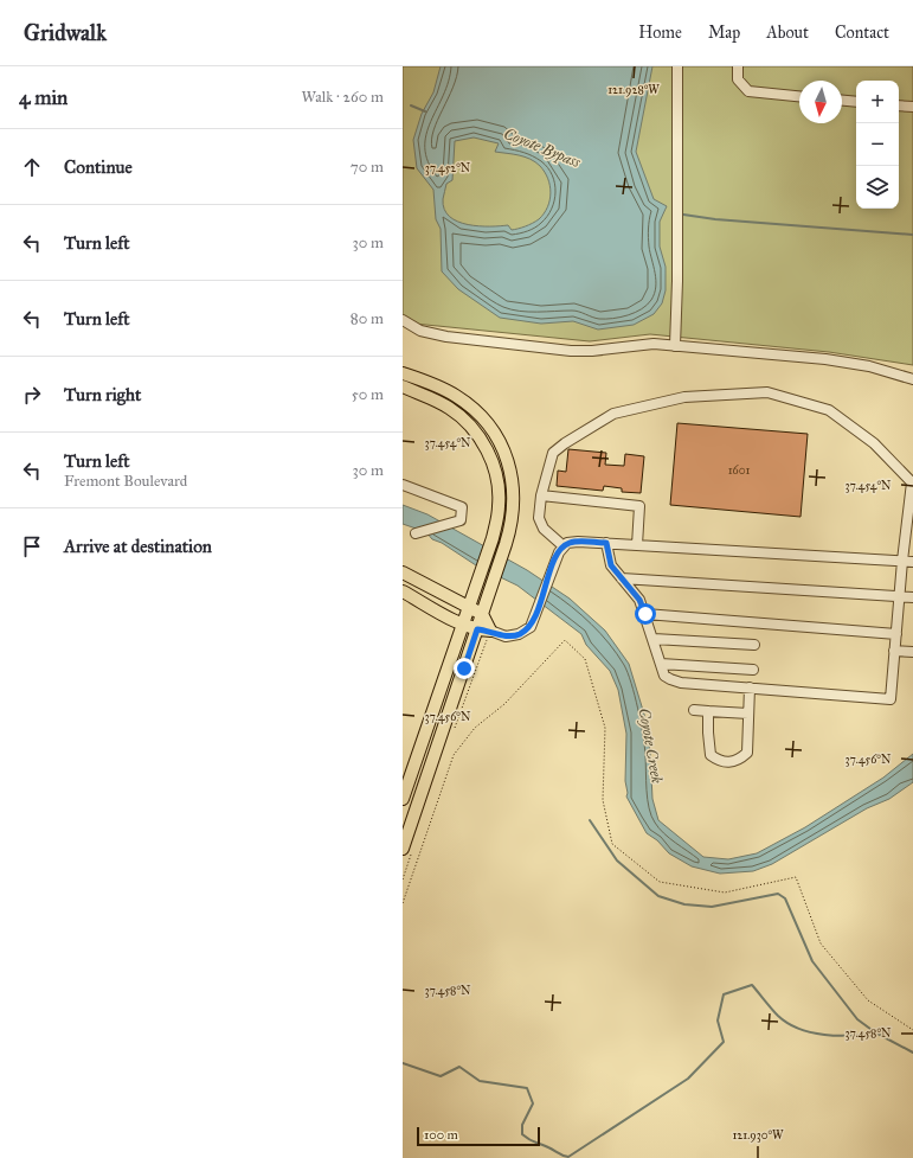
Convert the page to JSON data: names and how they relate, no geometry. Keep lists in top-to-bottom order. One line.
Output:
{"water":["Coyote Bypass","Coyote Creek"],"house_numbers":["1601"],"scale_bar":"100 m","north":"bottom","page":{"header":"Gridwalk","nav":["Home","Map","About","Contact"],"heading":["4 min","Walk · 260 m"],"map_buttons":["+","−"],"list":[["Continue","70 m"],["Turn left","30 m"],["Turn left","80 m"],["Turn right","50 m"],["Turn left","Fremont Boulevard","30 m"],"Arrive at destination"],"scale":"100 m"},"coordinates":["121.928°W","37.452°N","37.454°N","37.456°N","37.458°N","121.930°W"]}
